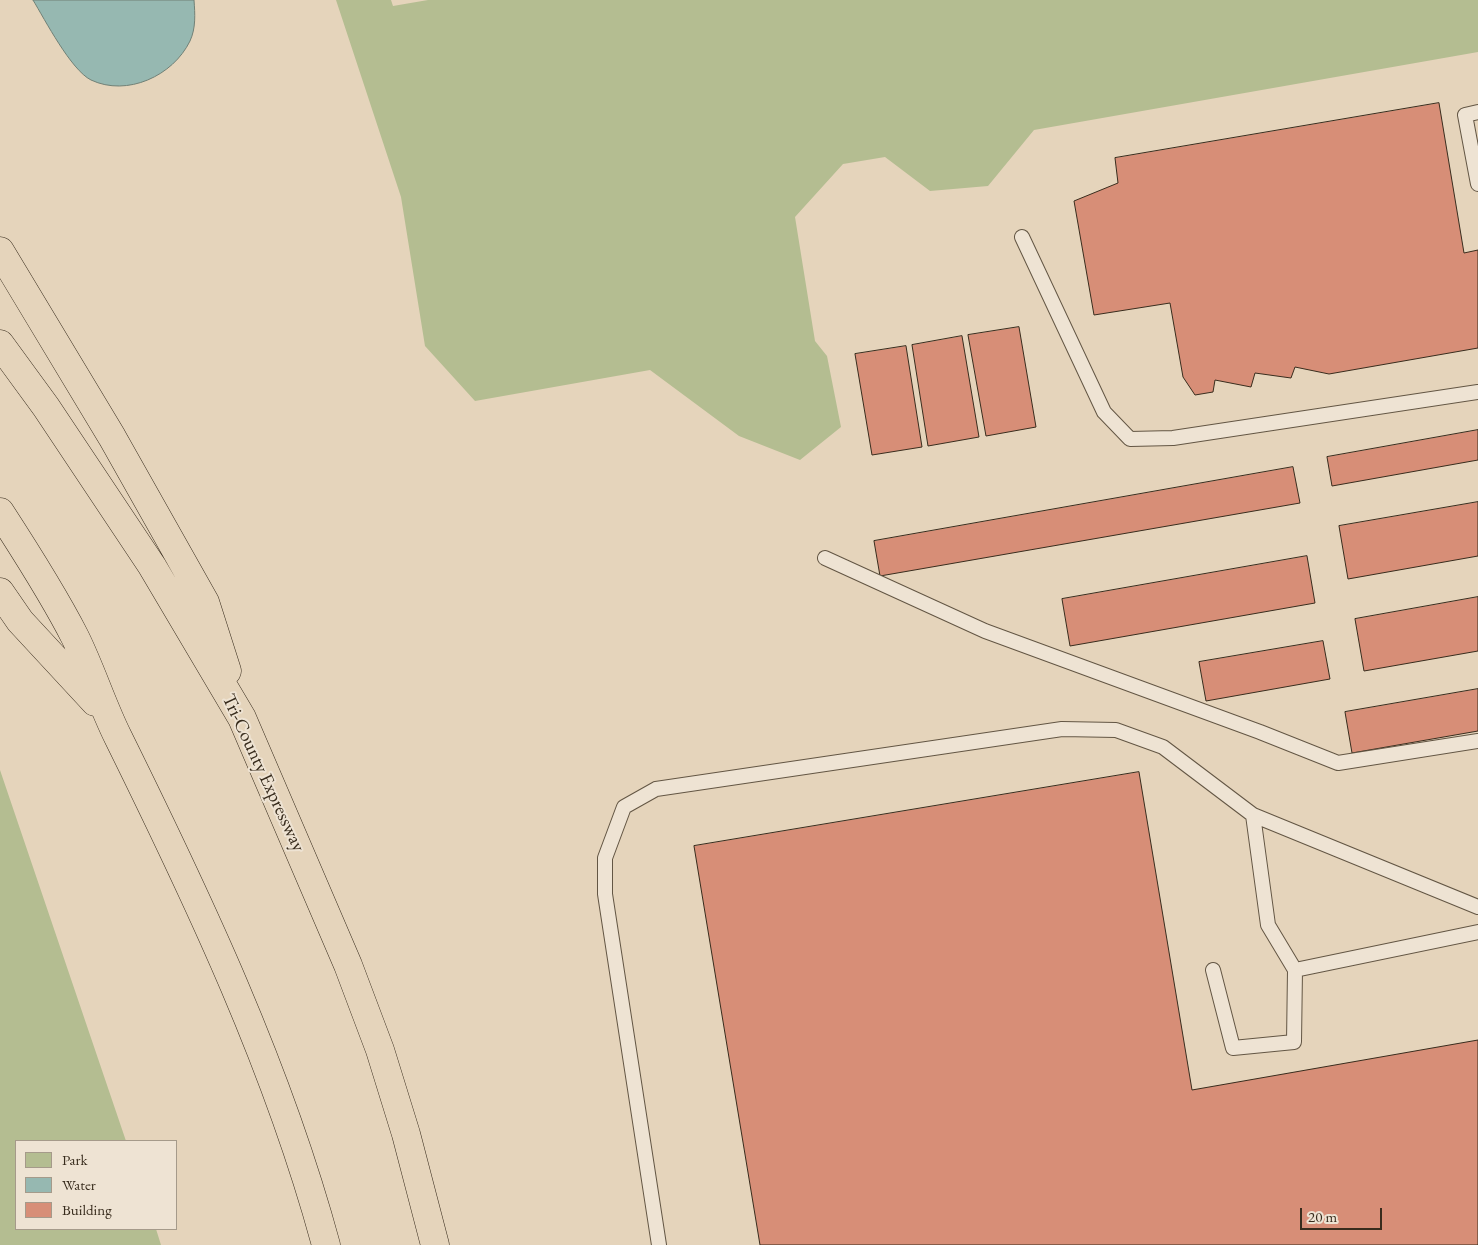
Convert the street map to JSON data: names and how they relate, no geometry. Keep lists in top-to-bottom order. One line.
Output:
{"streets":{"highway":["Tri-County Expressway"]},"legend":["Park","Water","Building"],"scale_bar":"20 m"}
